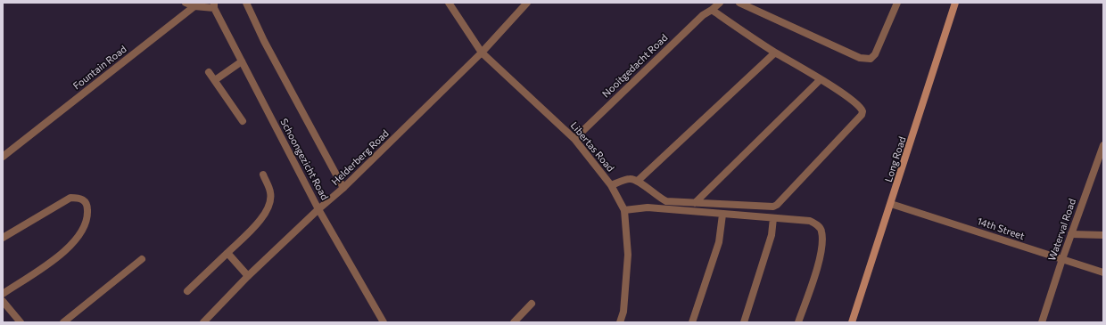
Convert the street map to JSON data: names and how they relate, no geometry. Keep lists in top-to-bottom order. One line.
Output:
{"streets":{"main road":["Long Road"],"street":["Nooitgedacht Road","Fountain Road","Libertas Road","Helderberg Road","Schoongezicht Road","14th Street","Waterval Road"]},"crossings":[["Nooitgedacht Road","Libertas Road"],["Libertas Road","Helderberg Road"],["Helderberg Road","Schoongezicht Road"],["Long Road","14th Street"],["14th Street","Waterval Road"]]}
